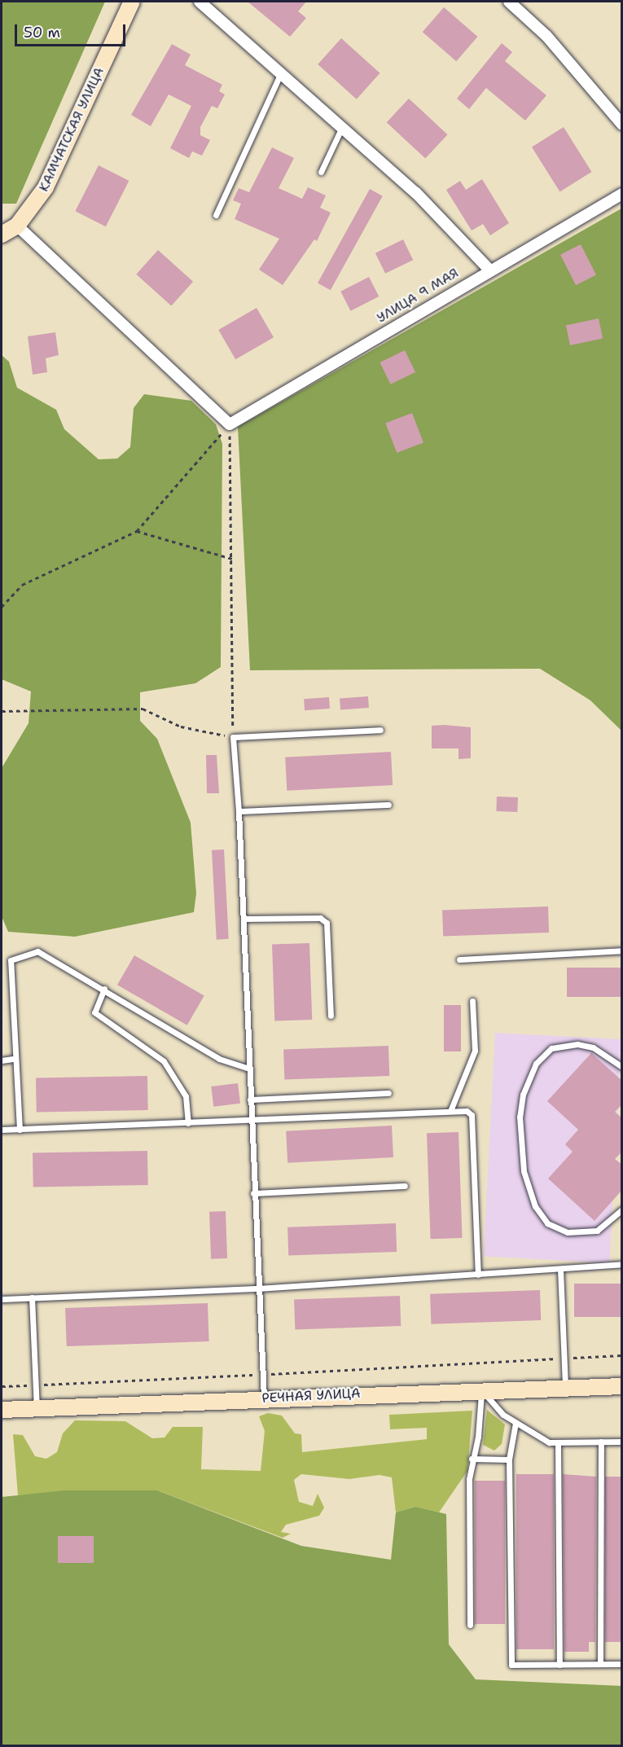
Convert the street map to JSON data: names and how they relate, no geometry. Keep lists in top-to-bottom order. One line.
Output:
{"streets":{"street":["КАМЧАТСКАЯ УЛИЦА","УЛИЦА 9 МАЯ","РЕЧНАЯ УЛИЦА"]},"scale_bar":"50 m"}
